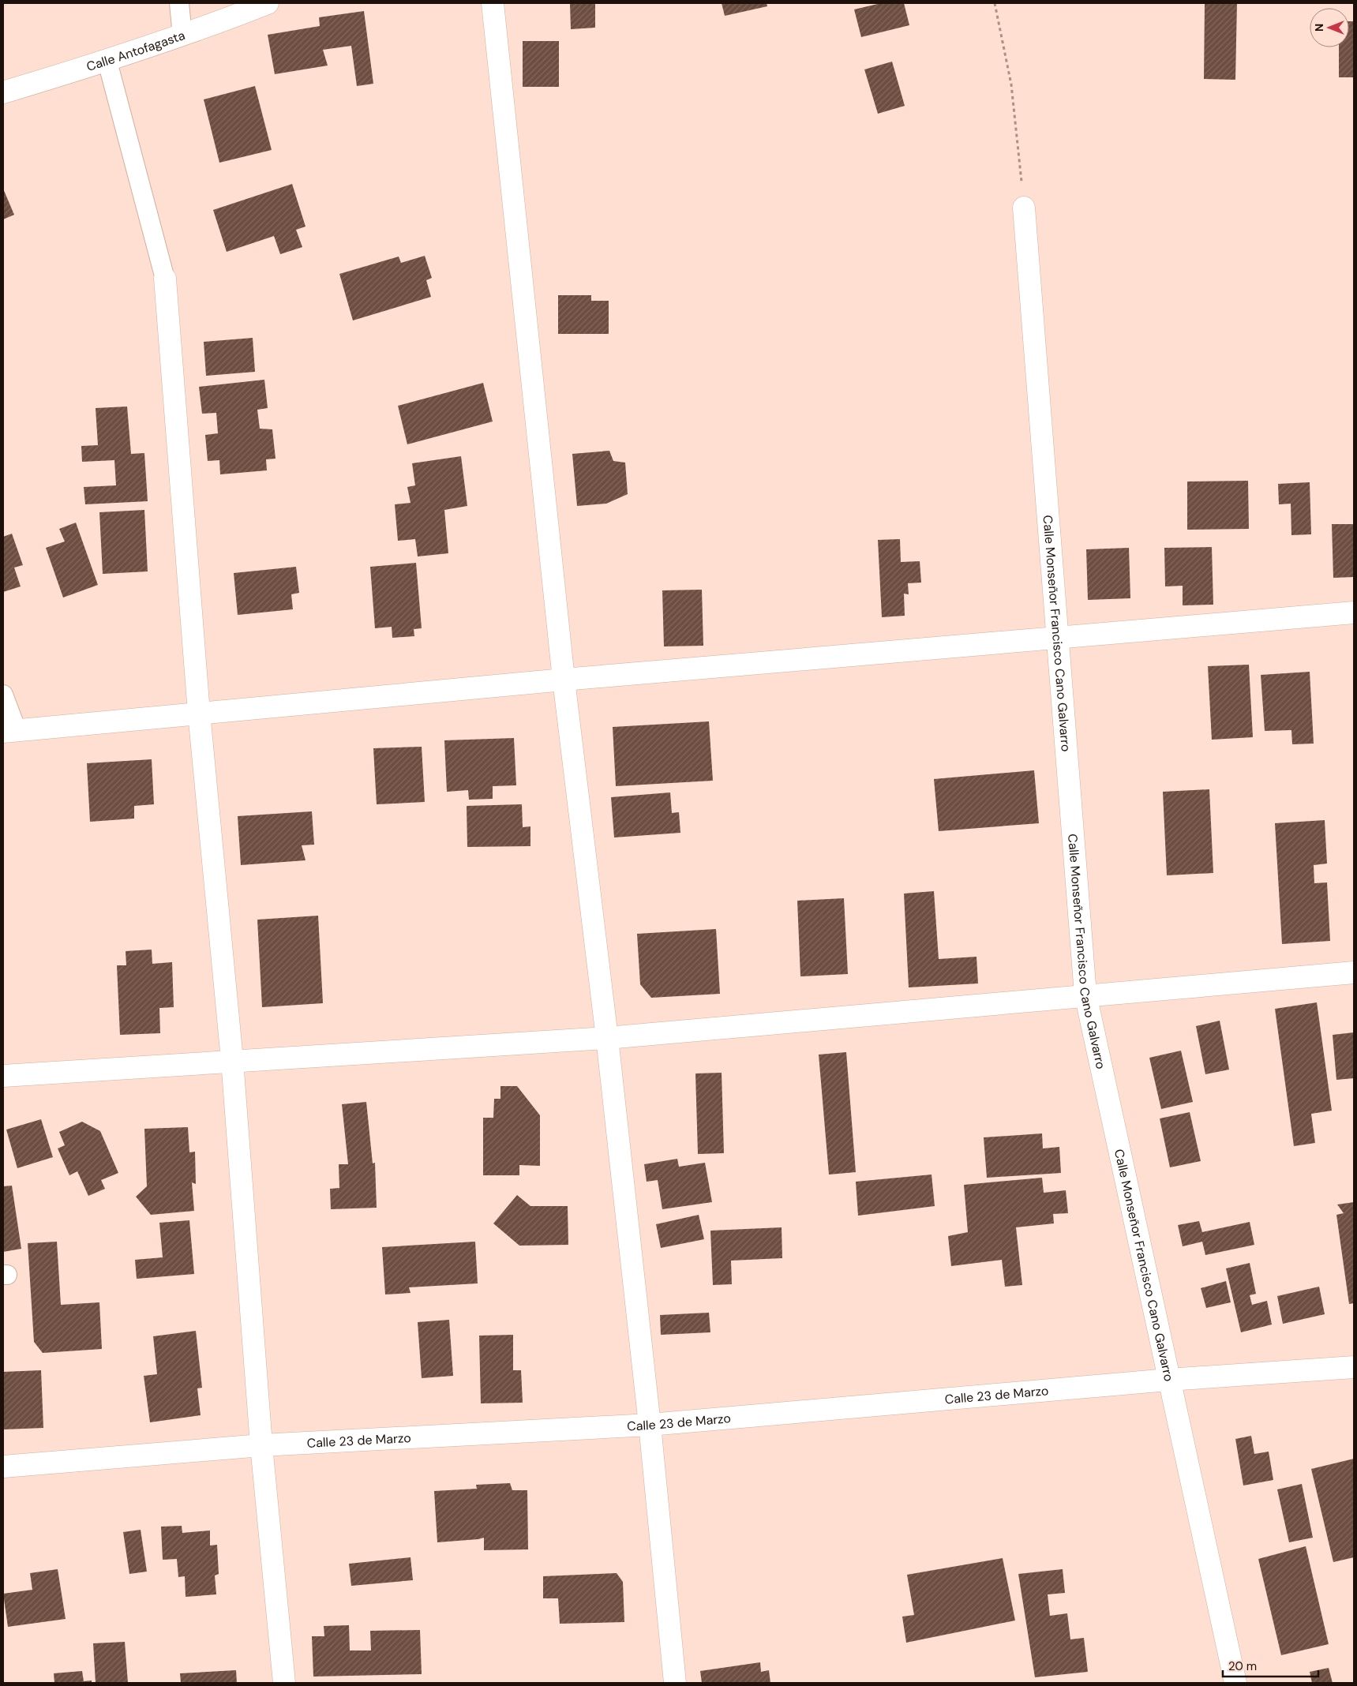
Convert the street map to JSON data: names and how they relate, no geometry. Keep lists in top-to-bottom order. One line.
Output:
{"streets":{"street":["Calle Antofagasta","Calle Monseñor Francisco Cano Galvarro","Calle 23 de Marzo"]},"crossings":[["Calle Monseñor Francisco Cano Galvarro","Calle 23 de Marzo"]],"scale_bar":"20 m","north":"left"}
